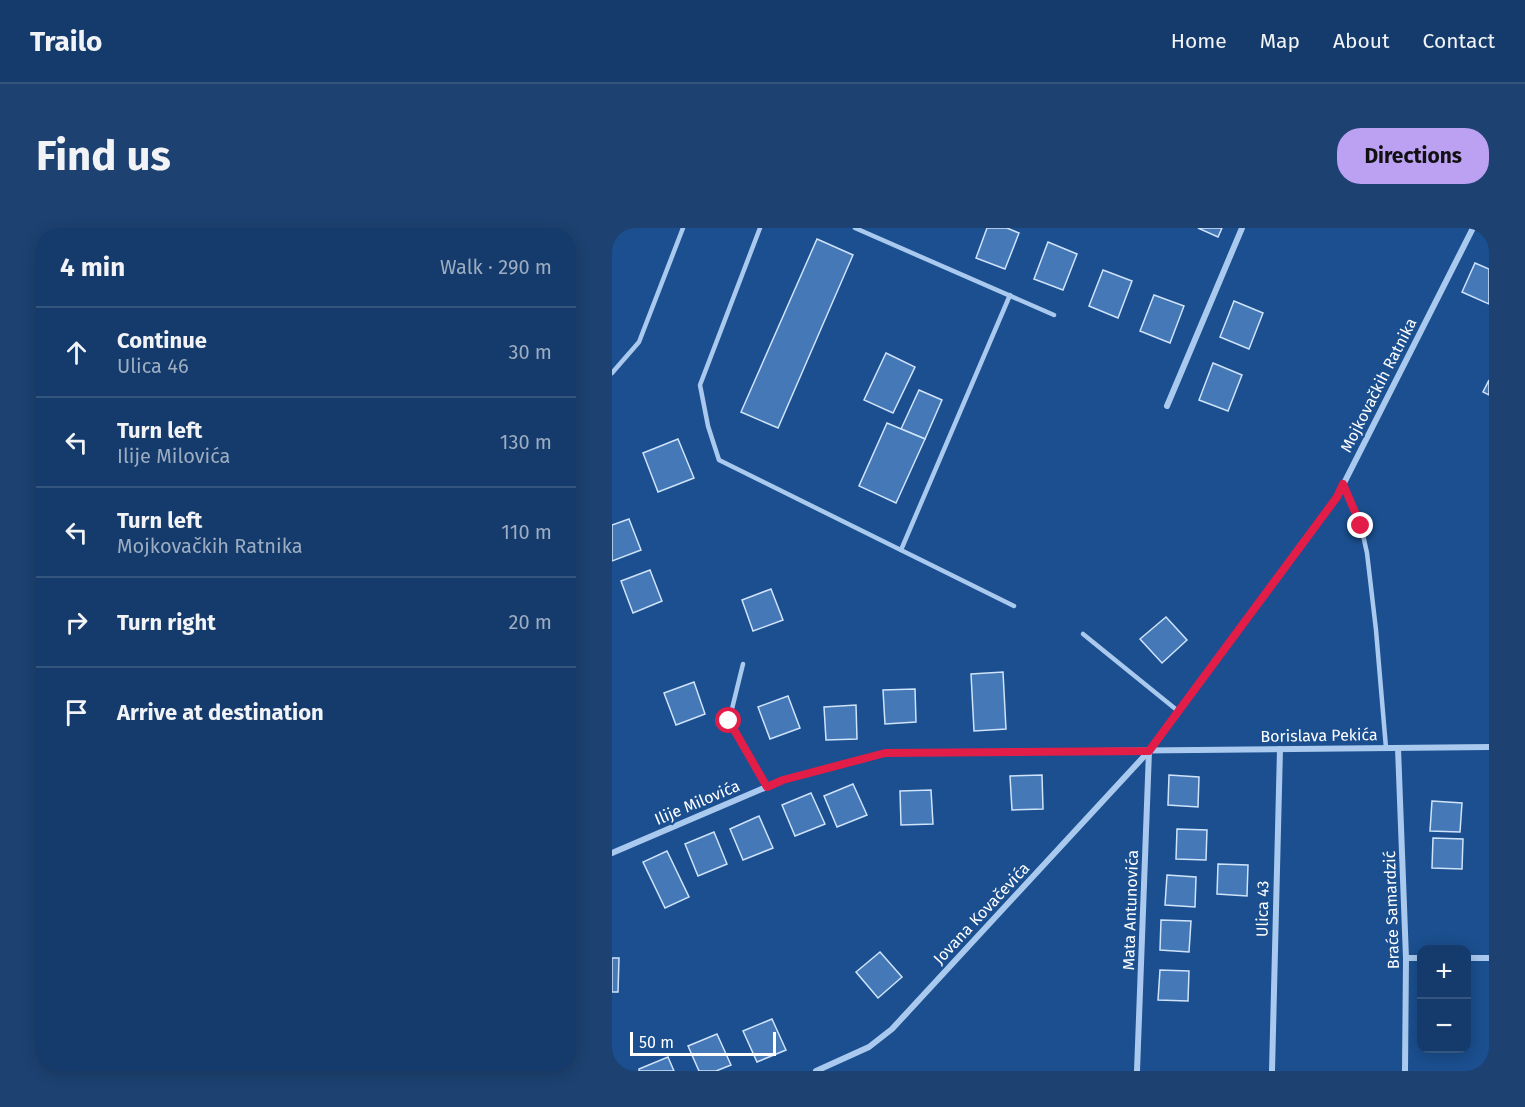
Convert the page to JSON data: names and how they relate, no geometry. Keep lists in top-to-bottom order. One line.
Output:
{"streets":{"street":["Mojkovačkih Ratnika","Borislava Pekića","Ilije Milovića","Ulica 43","Mata Antunovića","Braće Samardzić","Jovana Kovačevića"]},"crossings":[["Mojkovačkih Ratnika","Borislava Pekića"],["Mojkovačkih Ratnika","Ilije Milovića"],["Mojkovačkih Ratnika","Mata Antunovića"],["Mojkovačkih Ratnika","Jovana Kovačevića"],["Borislava Pekića","Ilije Milovića"],["Borislava Pekića","Ulica 43"],["Borislava Pekića","Mata Antunovića"],["Borislava Pekića","Braće Samardzić"],["Borislava Pekića","Jovana Kovačevića"],["Ilije Milovića","Mata Antunovića"],["Ilije Milovića","Jovana Kovačevića"],["Mata Antunovića","Jovana Kovačevića"]],"scale_bar":"50 m","page":{"header":"Trailo","nav":["Home","Map","About","Contact"],"buttons":"Directions","title":"Find us","heading":["4 min","Walk · 290 m"],"list":[["Continue","Ulica 46","30 m"],["Turn left","Ilije Milovića","130 m"],["Turn left","Mojkovačkih Ratnika","110 m"],["Turn right","20 m"],"Arrive at destination"],"map_buttons":["+","−"],"scale":"50 m"}}
